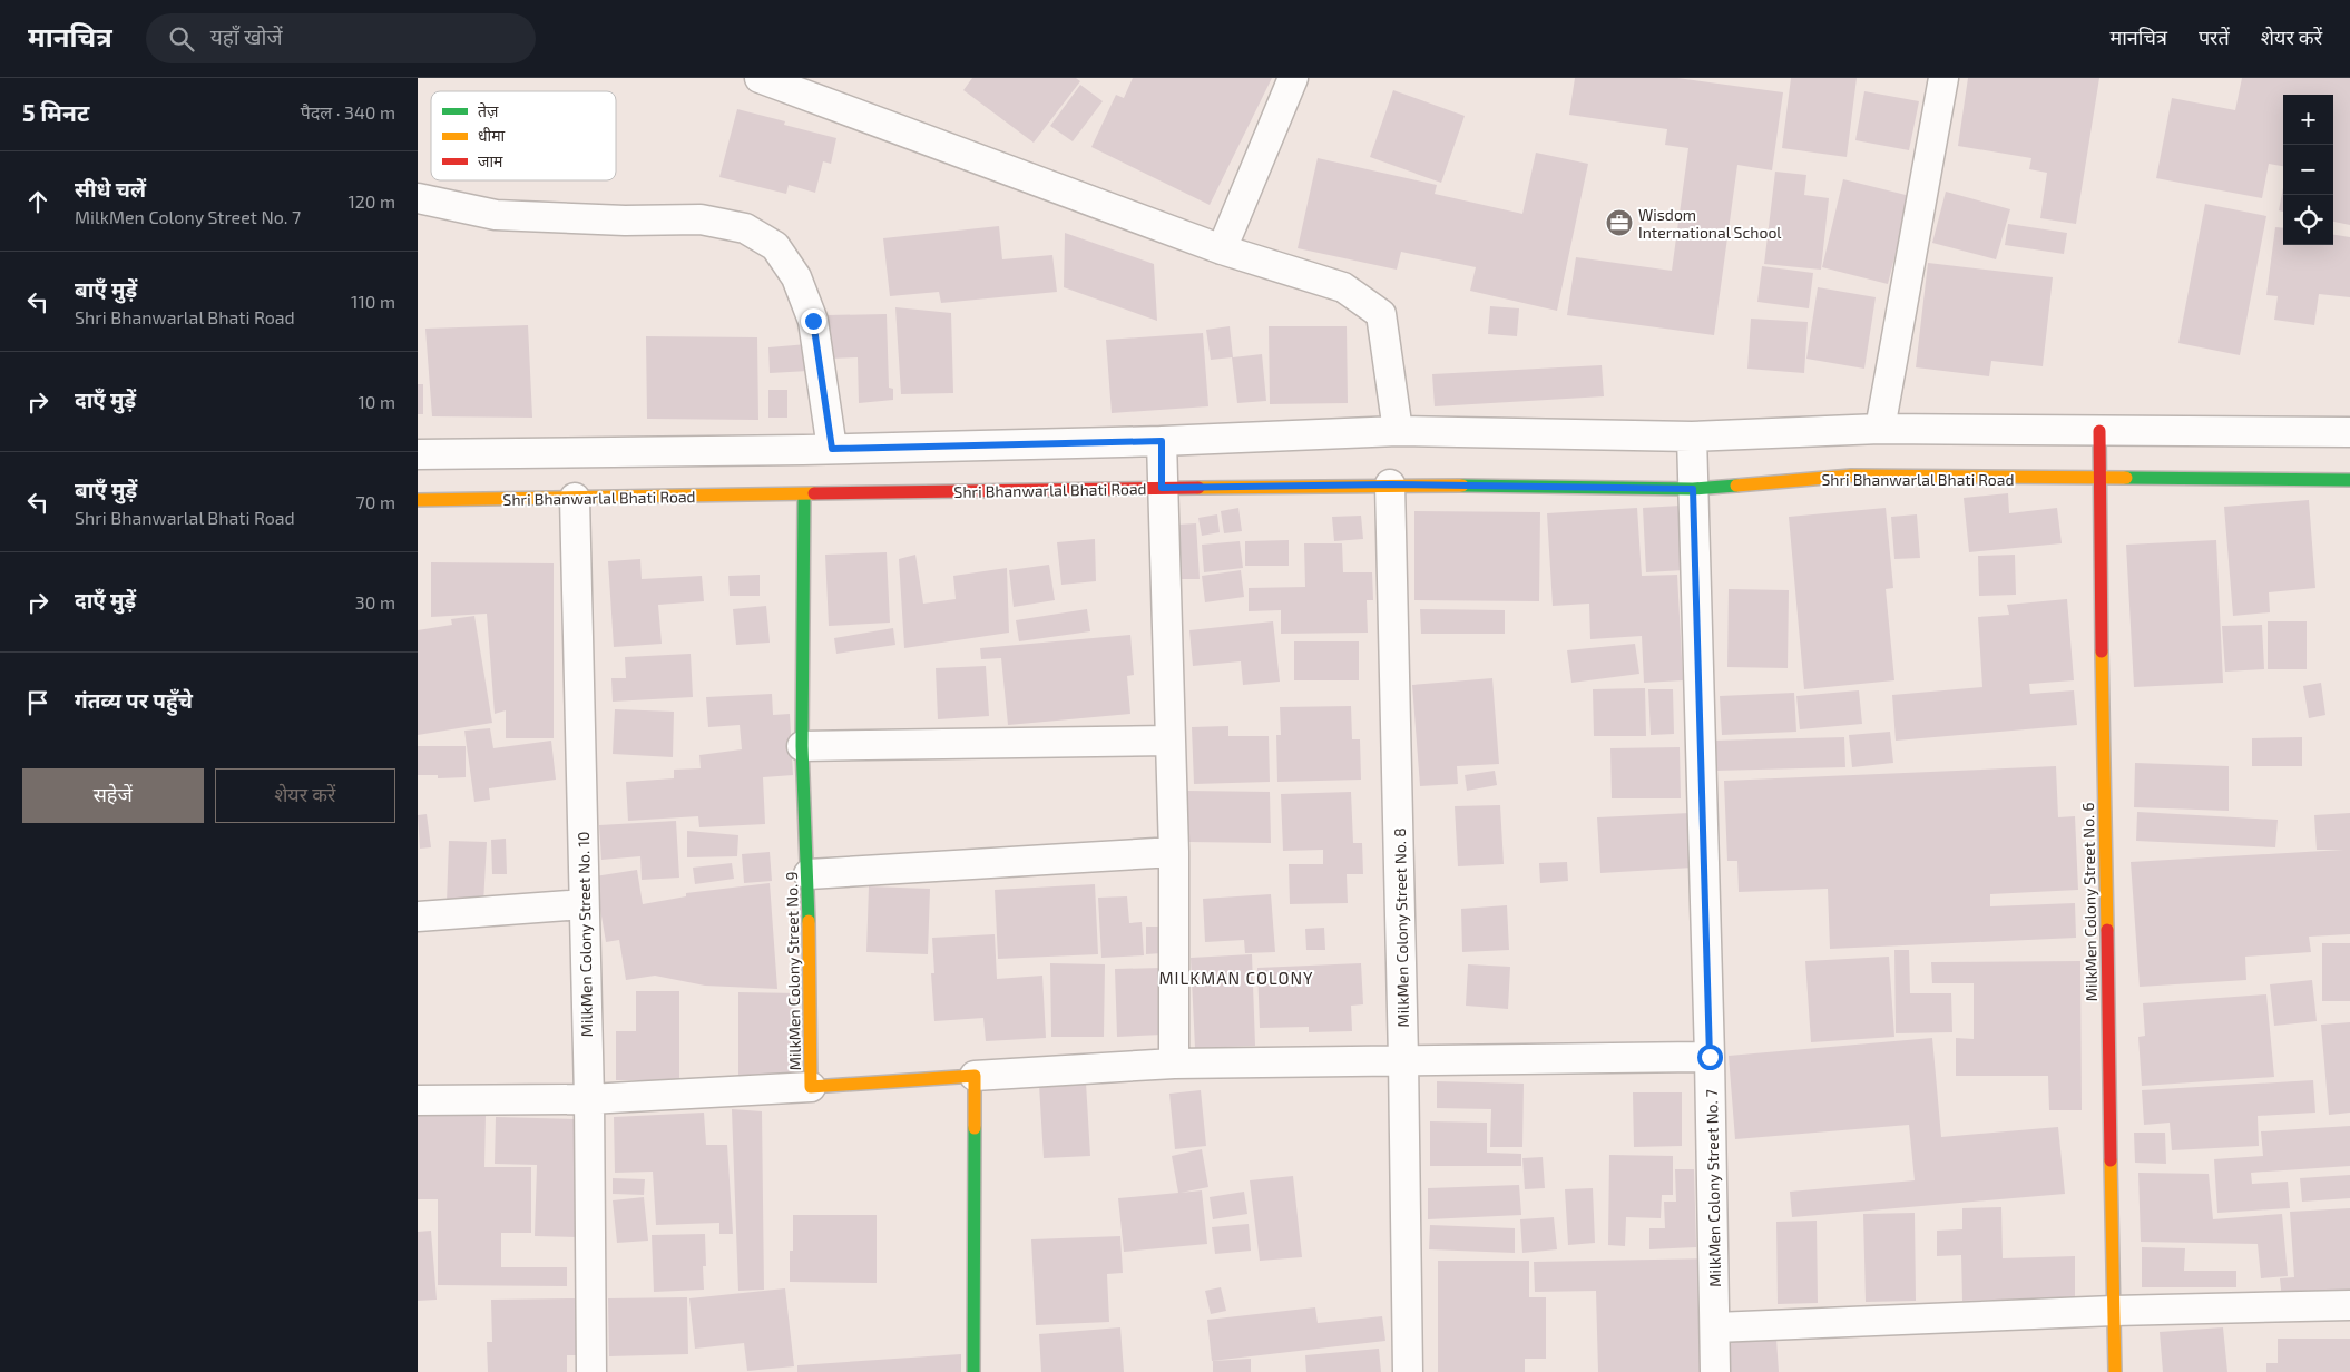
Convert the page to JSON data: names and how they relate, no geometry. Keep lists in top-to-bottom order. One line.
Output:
{"streets":{"street":["Shri Bhanwarlal Bhati Road","MilkMen Colony Street No. 6","MilkMen Colony Street No. 8","MilkMen Colony Street No. 10","MilkMen Colony Street No. 9","MilkMen Colony Street No. 7"]},"crossings":[["Shri Bhanwarlal Bhati Road","MilkMen Colony Street No. 6"],["Shri Bhanwarlal Bhati Road","MilkMen Colony Street No. 8"],["Shri Bhanwarlal Bhati Road","MilkMen Colony Street No. 10"],["Shri Bhanwarlal Bhati Road","MilkMen Colony Street No. 9"],["Shri Bhanwarlal Bhati Road","MilkMen Colony Street No. 7"]],"districts":["MILKMAN COLONY"],"places":{"office":["Wisdom International School"]},"legend":["तेज़","धीमा","जाम"],"page":{"header":"मानचित्र","search":"यहाँ खोजें","nav":["मानचित्र","परतें","शेयर करें"],"heading":["5 मिनट","पैदल · 340 m"],"map_buttons":["+","−"],"list":[["सीधे चलें","MilkMen Colony Street No. 7","120 m"],["बाएँ मुड़ें","Shri Bhanwarlal Bhati Road","110 m"],["दाएँ मुड़ें","10 m"],["बाएँ मुड़ें","Shri Bhanwarlal Bhati Road","70 m"],["दाएँ मुड़ें","30 m"],"गंतव्य पर पहुँचे"],"buttons":["सहेजें","शेयर करें"]}}
